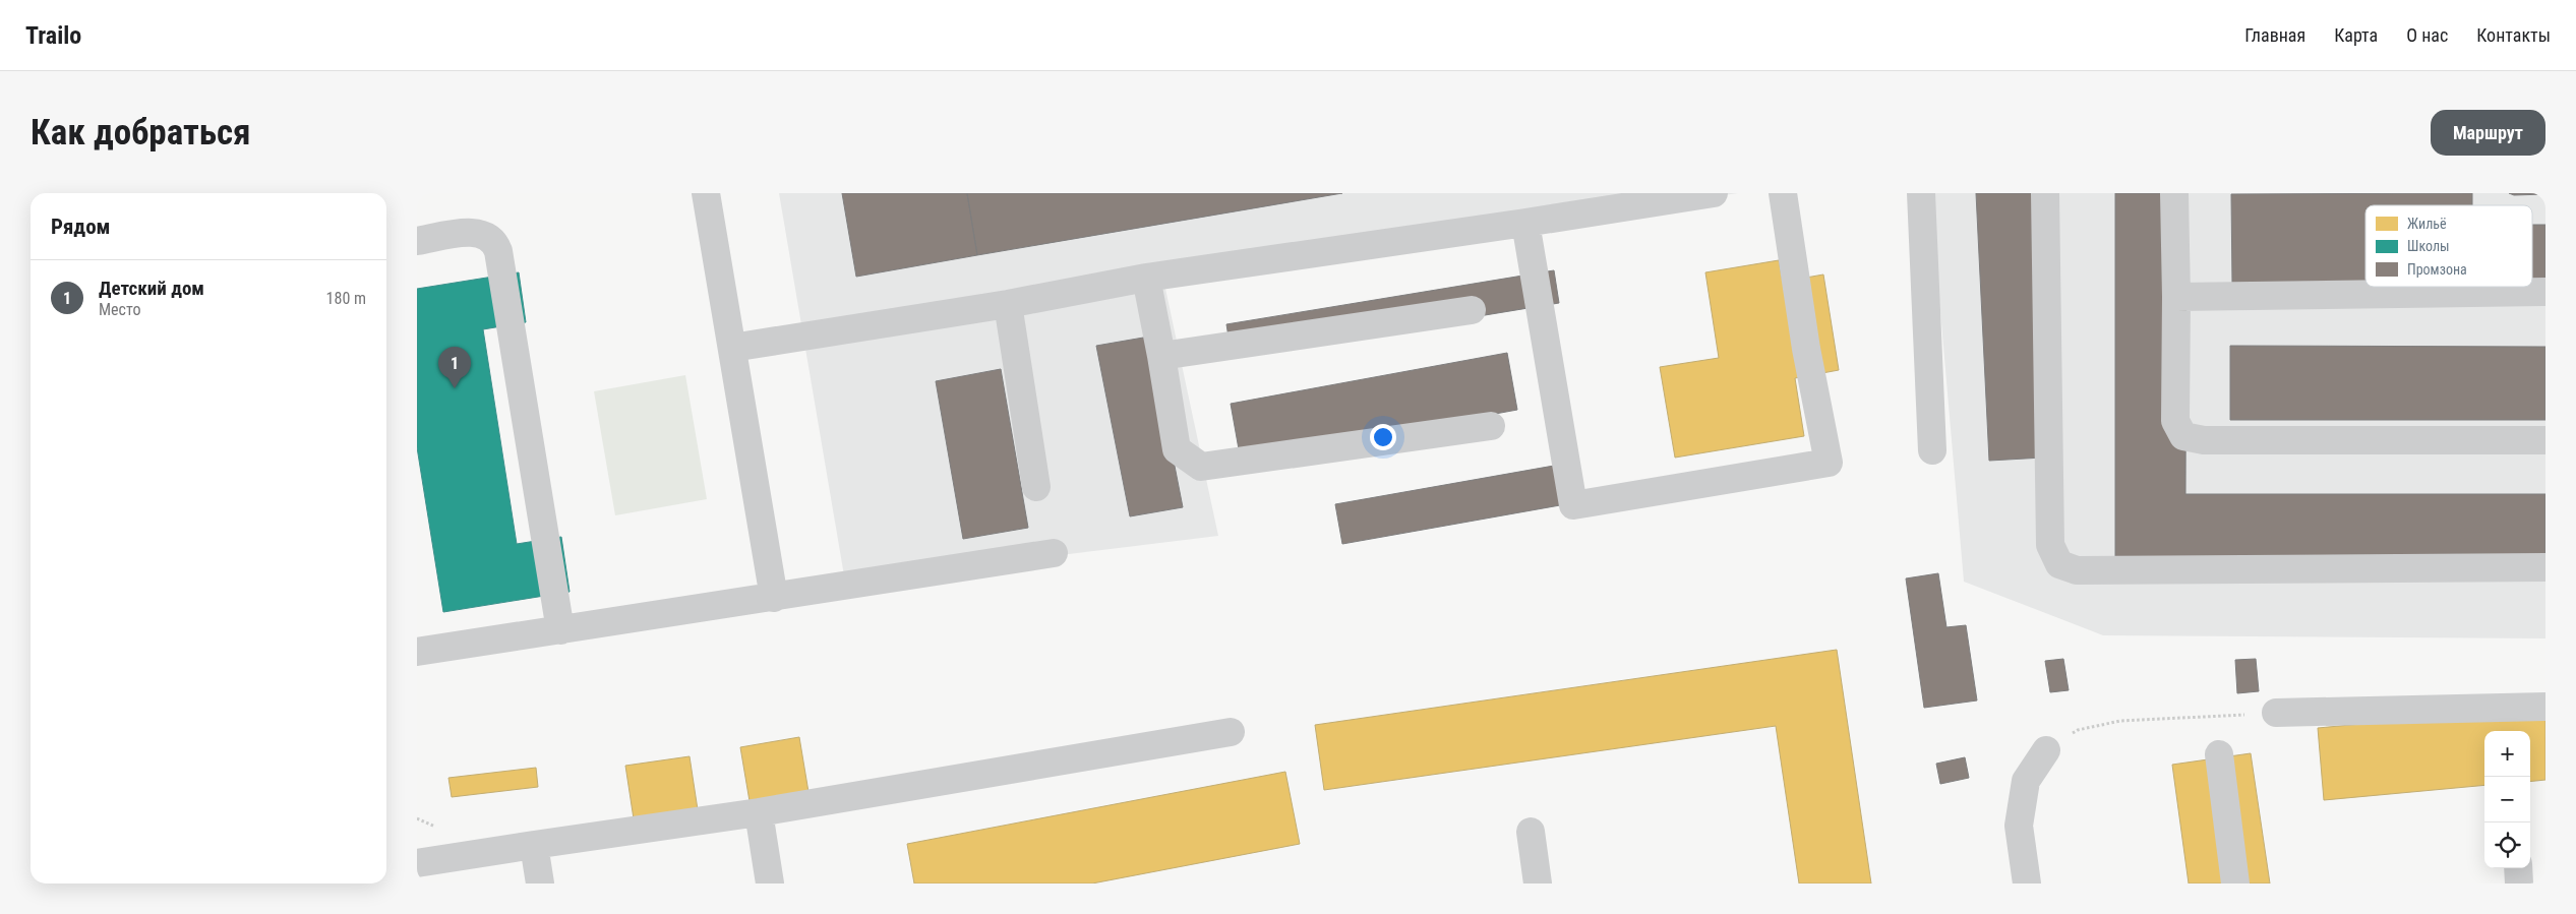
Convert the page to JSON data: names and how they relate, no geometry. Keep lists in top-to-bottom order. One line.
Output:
{"legend":["Жильё","Школы","Промзона"],"page":{"header":"Trailo","nav":["Главная","Карта","О нас","Контакты"],"buttons":"Маршрут","title":"Как добраться","heading":"Рядом","list":[{"mark":"1","name":"Детский дом","note":"Место","value":"180 m"}],"pins":"1","map_buttons":["+","−"]}}
